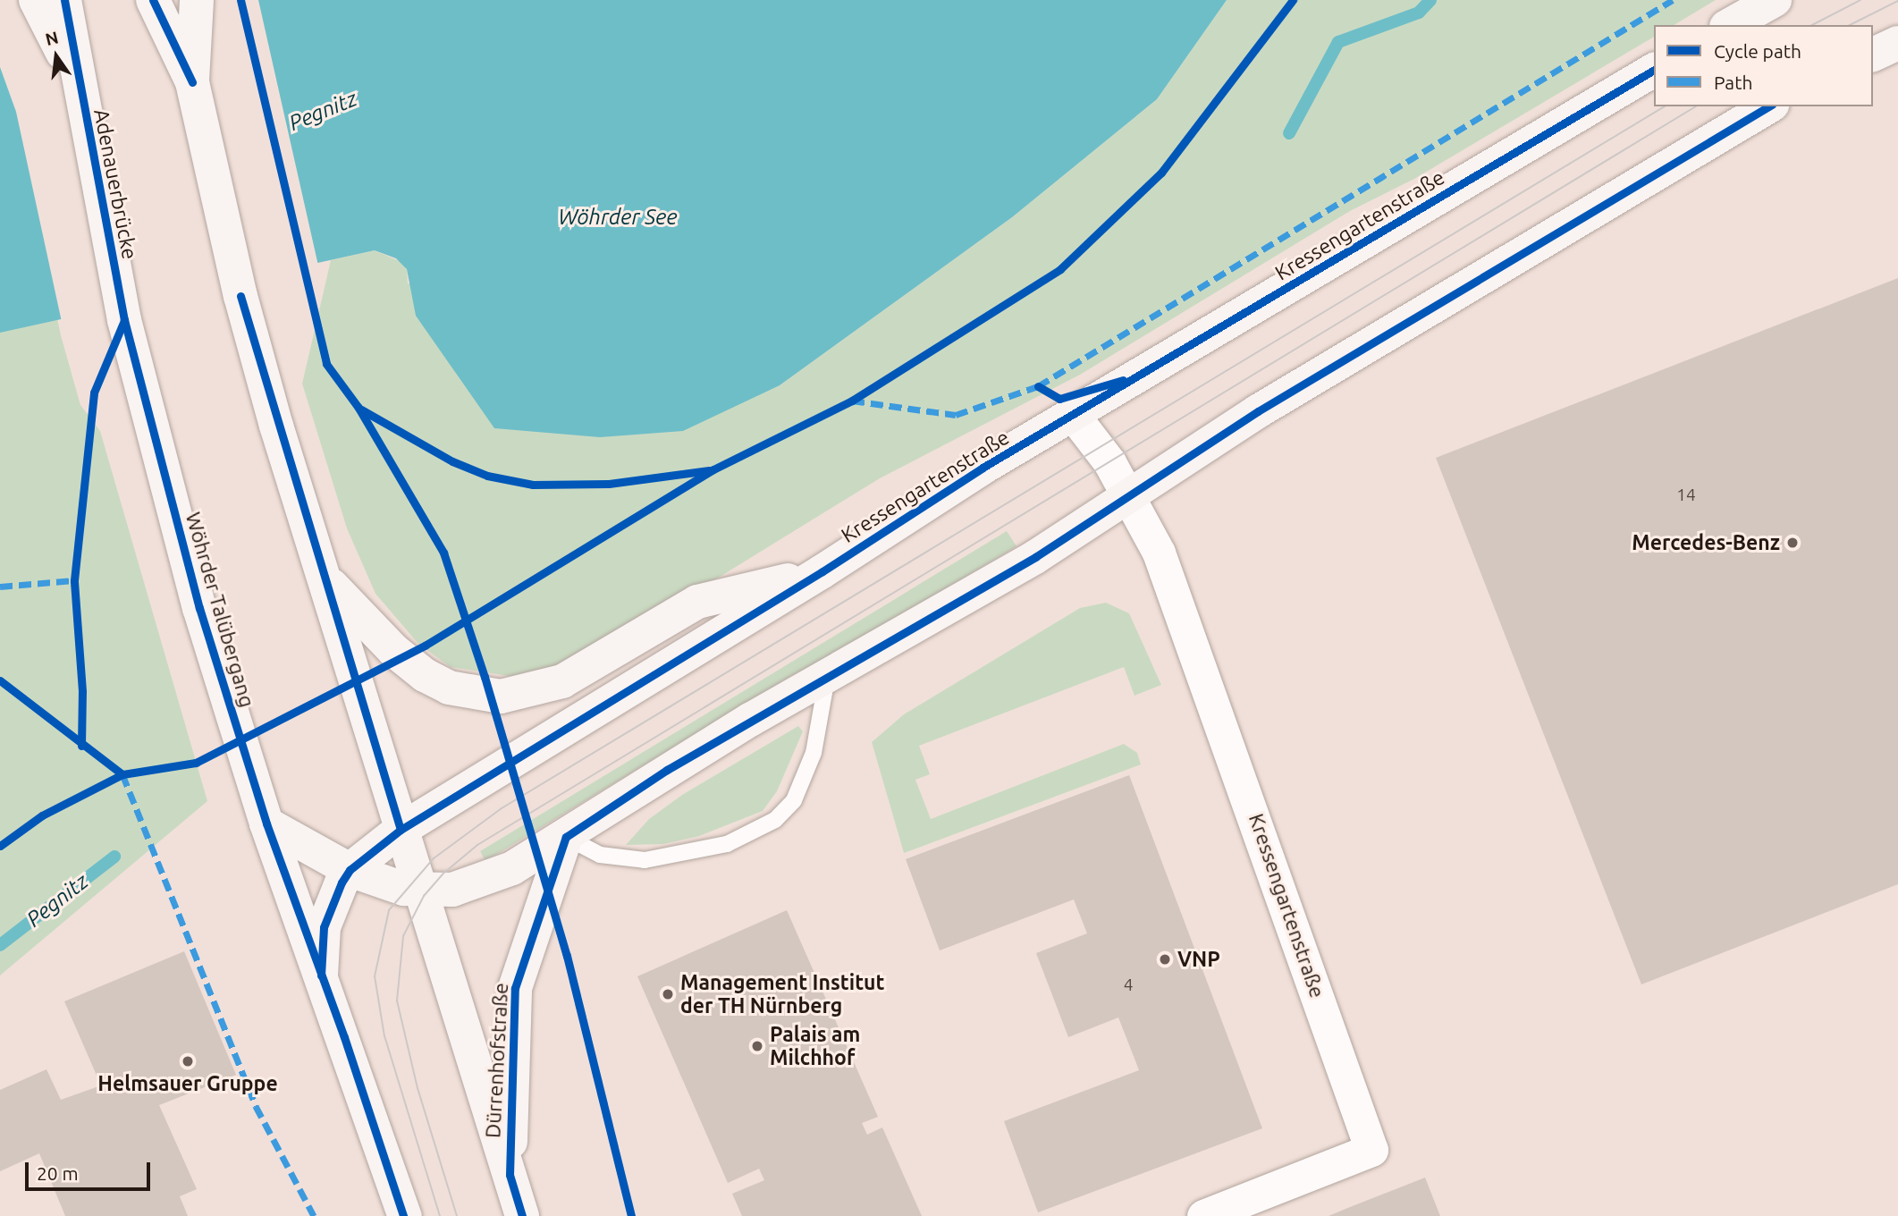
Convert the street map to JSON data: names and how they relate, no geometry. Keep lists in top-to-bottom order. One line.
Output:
{"streets":{"main road":["Adenauerbrücke","Kressengartenstraße","Wöhrder Talübergang","Dürrenhofstraße"]},"crossings":[["Adenauerbrücke","Wöhrder Talübergang"],["Kressengartenstraße","Wöhrder Talübergang"],["Kressengartenstraße","Dürrenhofstraße"]],"water":["Pegnitz","Wöhrder See"],"places":["Mercedes-Benz","VNP","Management Institut der TH Nürnberg","Palais am Milchhof","Helmsauer Gruppe"],"house_numbers":["14","4"],"legend":["Cycle path","Path"],"scale_bar":"20 m","north":"top"}
